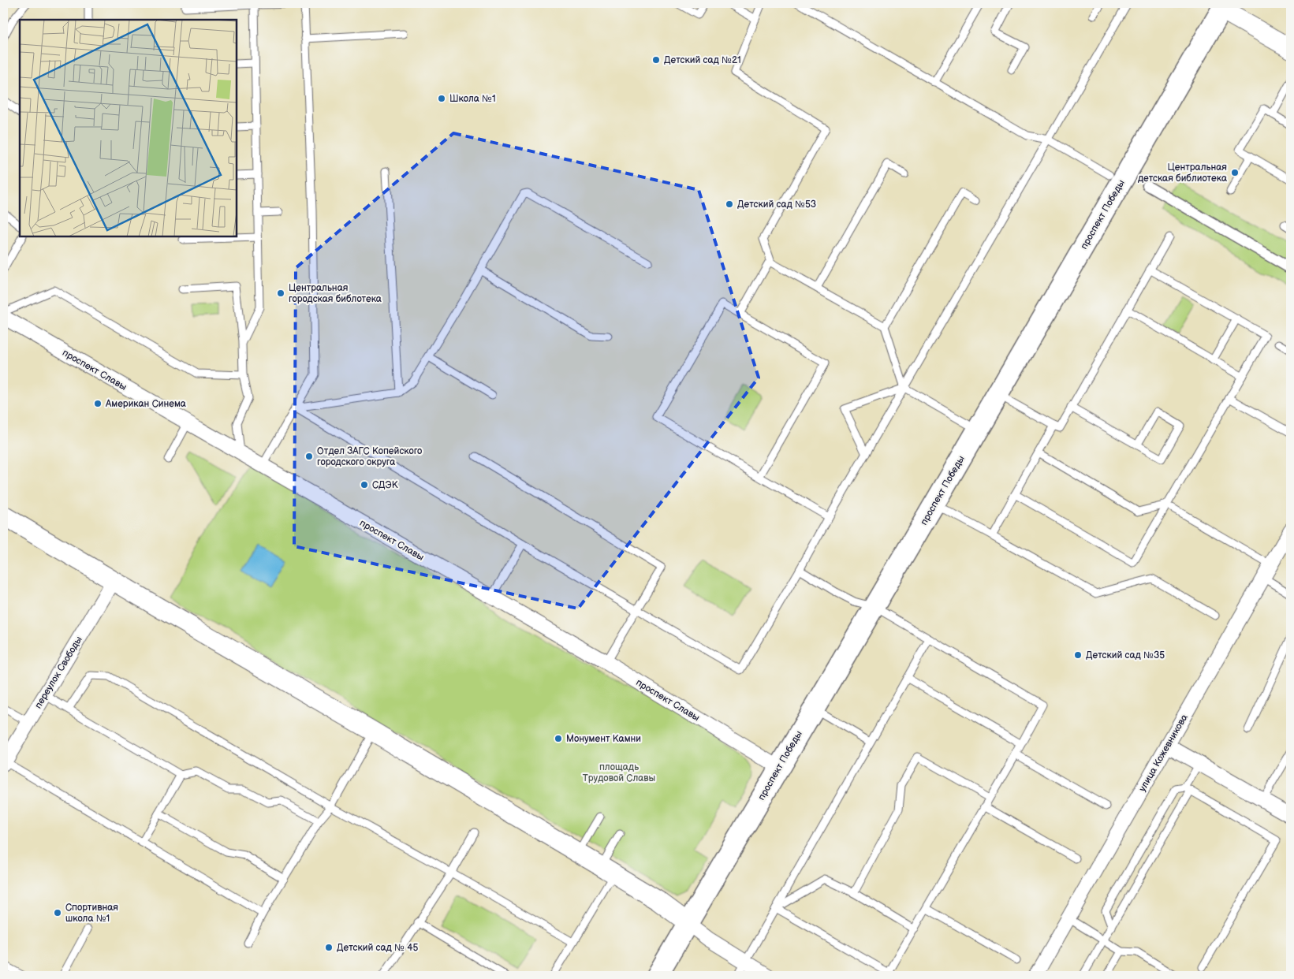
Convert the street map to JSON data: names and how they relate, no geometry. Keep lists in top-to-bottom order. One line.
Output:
{"streets":{"main road":["проспект Победы"],"street":["проспект Славы","переулок Свободы","улица Кожевникова"]},"crossings":[["проспект Победы","проспект Славы"]],"parks":["площадь Трудовой Славы"],"places":["Детский сад №21","Школа №1","Центральная детская библиотека","Детский сад №53","Центральная городская библотека","Американ Синема","Отдел ЗАГС Копейского городского округа","СДЭК","Детский сад №35","Монумент Камни","Спортивная школа №1","Детский сад № 45"]}
